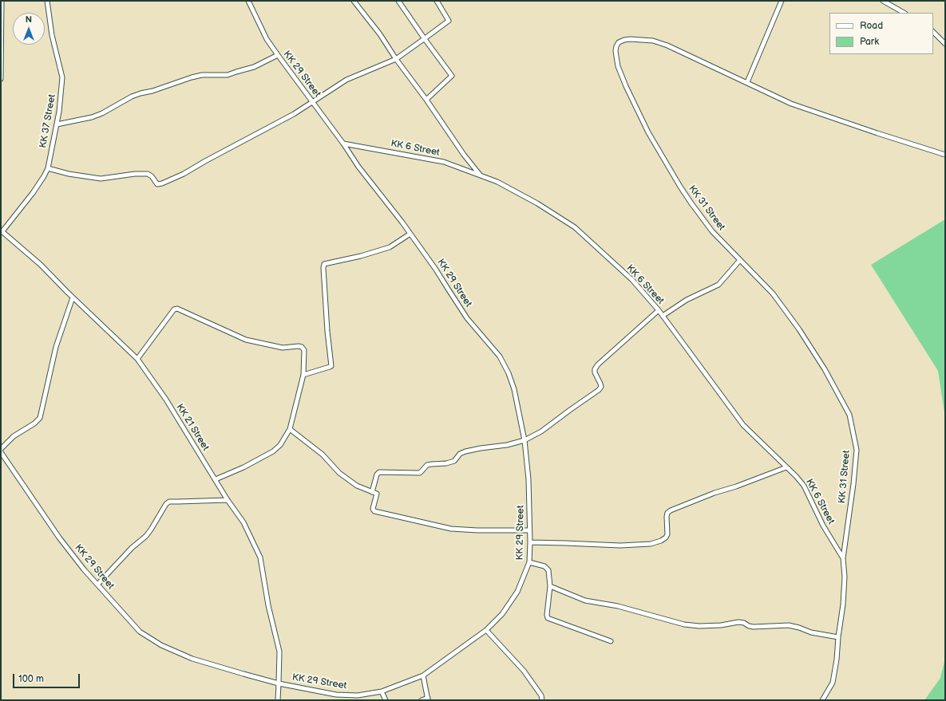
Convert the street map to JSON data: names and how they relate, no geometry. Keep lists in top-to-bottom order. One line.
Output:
{"streets":{"street":["KK 29 Street","KK 37 Street","KK 6 Street","KK 31 Street","KK 21 Street"]},"crossings":[["KK 29 Street","KK 6 Street"],["KK 29 Street","KK 21 Street"],["KK 37 Street","KK 21 Street"],["KK 6 Street","KK 31 Street"]],"legend":["Road","Park"],"scale_bar":"100 m","north":"top"}
